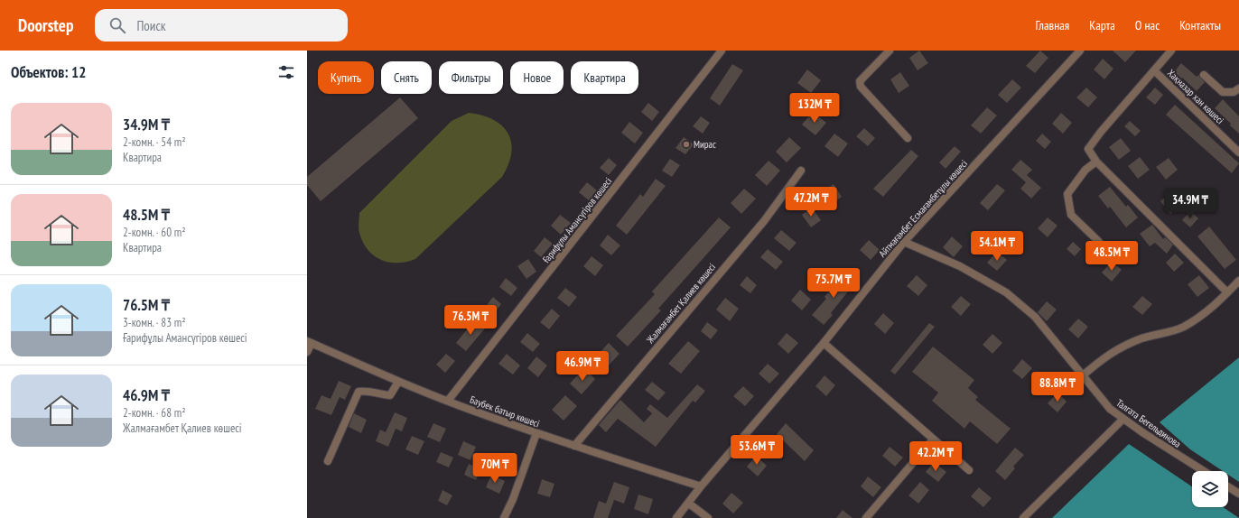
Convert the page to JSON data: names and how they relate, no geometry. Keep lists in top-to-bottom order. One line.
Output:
{"streets":{"street":["Хақназар хан көшесі","Айтмағамбет Есмағамбетұлы көшесі","Ғарифұлы Амансүгіров көшесі","Жалмағамбет Қалиев көшесі","Баубек батыр көшесі","Талгата Бегельдинова"]},"crossings":[["Айтмағамбет Есмағамбетұлы көшесі","Баубек батыр көшесі"],["Айтмағамбет Есмағамбетұлы көшесі","Талгата Бегельдинова"],["Ғарифұлы Амансүгіров көшесі","Баубек батыр көшесі"],["Жалмағамбет Қалиев көшесі","Баубек батыр көшесі"]],"places":["Мирас"],"page":{"header":"Doorstep","search":"Поиск","nav":["Главная","Карта","О нас","Контакты"],"heading":"Объектов: 12","chip":["Купить","Снять","Фильтры","Новое","Квартира"],"price":["132M ₸","47.2M ₸","34.9M ₸","54.1M ₸","48.5M ₸","75.7M ₸","76.5M ₸","46.9M ₸","88.8M ₸","53.6M ₸","42.2M ₸","70M ₸"],"list":[{"name":"34.9M ₸","note":"2-комн. · 54 m² · Квартира"},{"name":"48.5M ₸","note":"2-комн. · 60 m² · Квартира"},{"name":"76.5M ₸","note":"3-комн. · 83 m² · Ғарифұлы Амансүгіров көшесі"},{"name":"46.9M ₸","note":"2-комн. · 68 m² · Жалмағамбет Қалиев көшесі"}]}}
